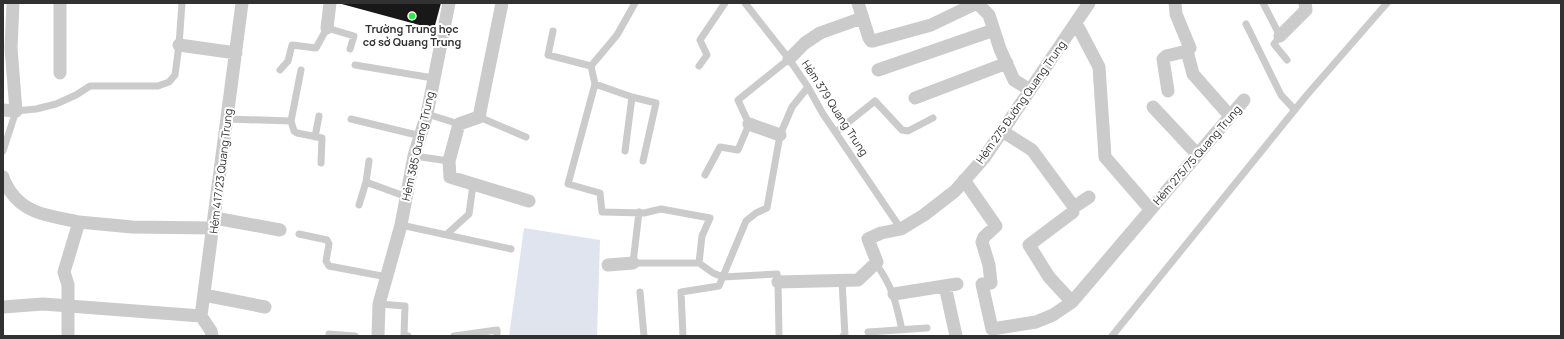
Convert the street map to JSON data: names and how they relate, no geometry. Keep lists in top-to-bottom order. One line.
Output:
{"streets":{"street":["Hẻm 275 Đường Quang Trung","Hẻm 385 Quang Trung","Hẻm 275/75 Quang Trung","Hẻm 417/23 Quang Trung"],"lane":["Hẻm 379 Quang Trung"]},"crossings":[["Hẻm 275 Đường Quang Trung","Hẻm 379 Quang Trung"],["Hẻm 275 Đường Quang Trung","Hẻm 275/75 Quang Trung"]],"places":["Trường Trung học cơ sở Quang Trung"]}
